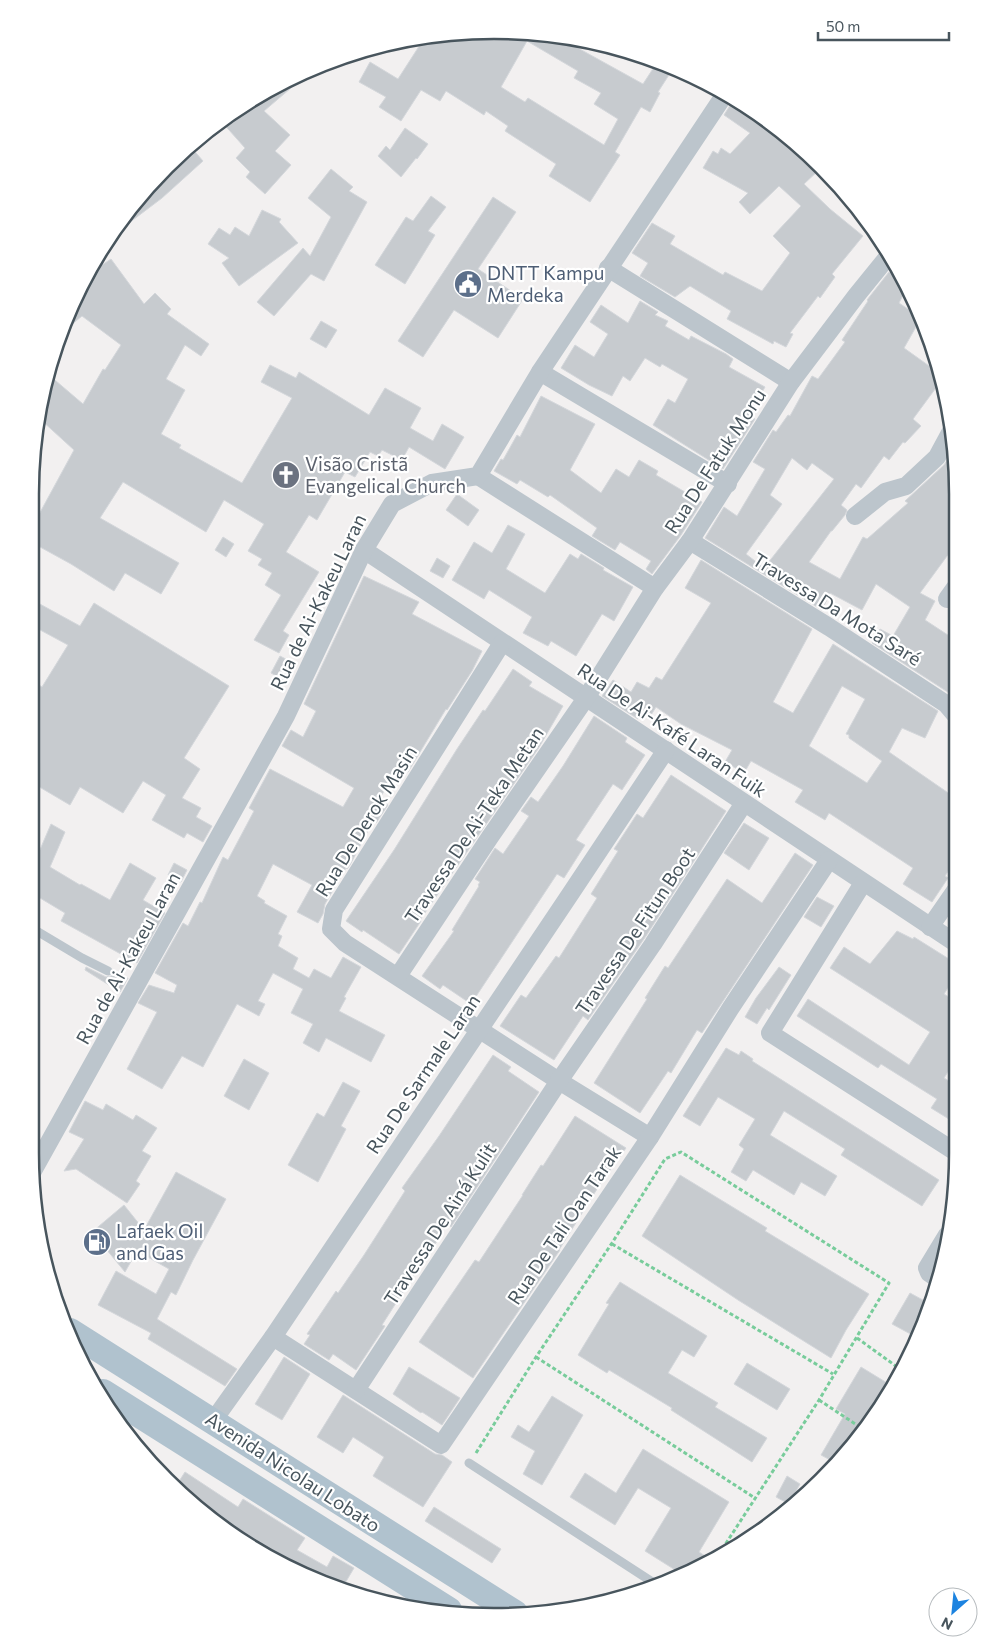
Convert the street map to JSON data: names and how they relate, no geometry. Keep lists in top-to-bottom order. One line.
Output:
{"streets":{"main road":["Avenida Nicolau Lobato"],"street":["Rua De Fatuk Monu","Rua de Ai-Kakeu Laran","Travessa Da Mota Saré","Rua De Ai-Kafé Laran Fuik","Rua De Derok Masin","Travessa De Ai-Teka Metan","Travessa De Fitun Boot","Rua De Sarmale Laran","Travessa De Ainá Kulit","Rua De Tali Oan Tarak"]},"crossings":[["Rua De Fatuk Monu","Travessa Da Mota Saré"],["Rua De Fatuk Monu","Rua De Ai-Kafé Laran Fuik"],["Rua De Fatuk Monu","Travessa De Ai-Teka Metan"],["Rua de Ai-Kakeu Laran","Rua De Ai-Kafé Laran Fuik"],["Rua De Ai-Kafé Laran Fuik","Rua De Derok Masin"],["Rua De Ai-Kafé Laran Fuik","Travessa De Ai-Teka Metan"],["Rua De Ai-Kafé Laran Fuik","Travessa De Fitun Boot"],["Rua De Ai-Kafé Laran Fuik","Rua De Sarmale Laran"],["Rua De Ai-Kafé Laran Fuik","Rua De Tali Oan Tarak"],["Rua De Derok Masin","Travessa De Ai-Teka Metan"],["Rua De Derok Masin","Travessa De Fitun Boot"],["Rua De Derok Masin","Rua De Sarmale Laran"],["Rua De Derok Masin","Travessa De Ainá Kulit"],["Rua De Derok Masin","Rua De Tali Oan Tarak"],["Travessa De Fitun Boot","Travessa De Ainá Kulit"],["Rua De Sarmale Laran","Rua De Tali Oan Tarak"],["Rua De Sarmale Laran","Avenida Nicolau Lobato"],["Travessa De Ainá Kulit","Rua De Tali Oan Tarak"]],"places":{"public building":["DNTT Kampu Merdeka"],"church":["Visão Cristã Evangelical Church"],"fuel station":["Lafaek Oil and Gas"]},"scale_bar":"50 m","north":"bottom left"}
